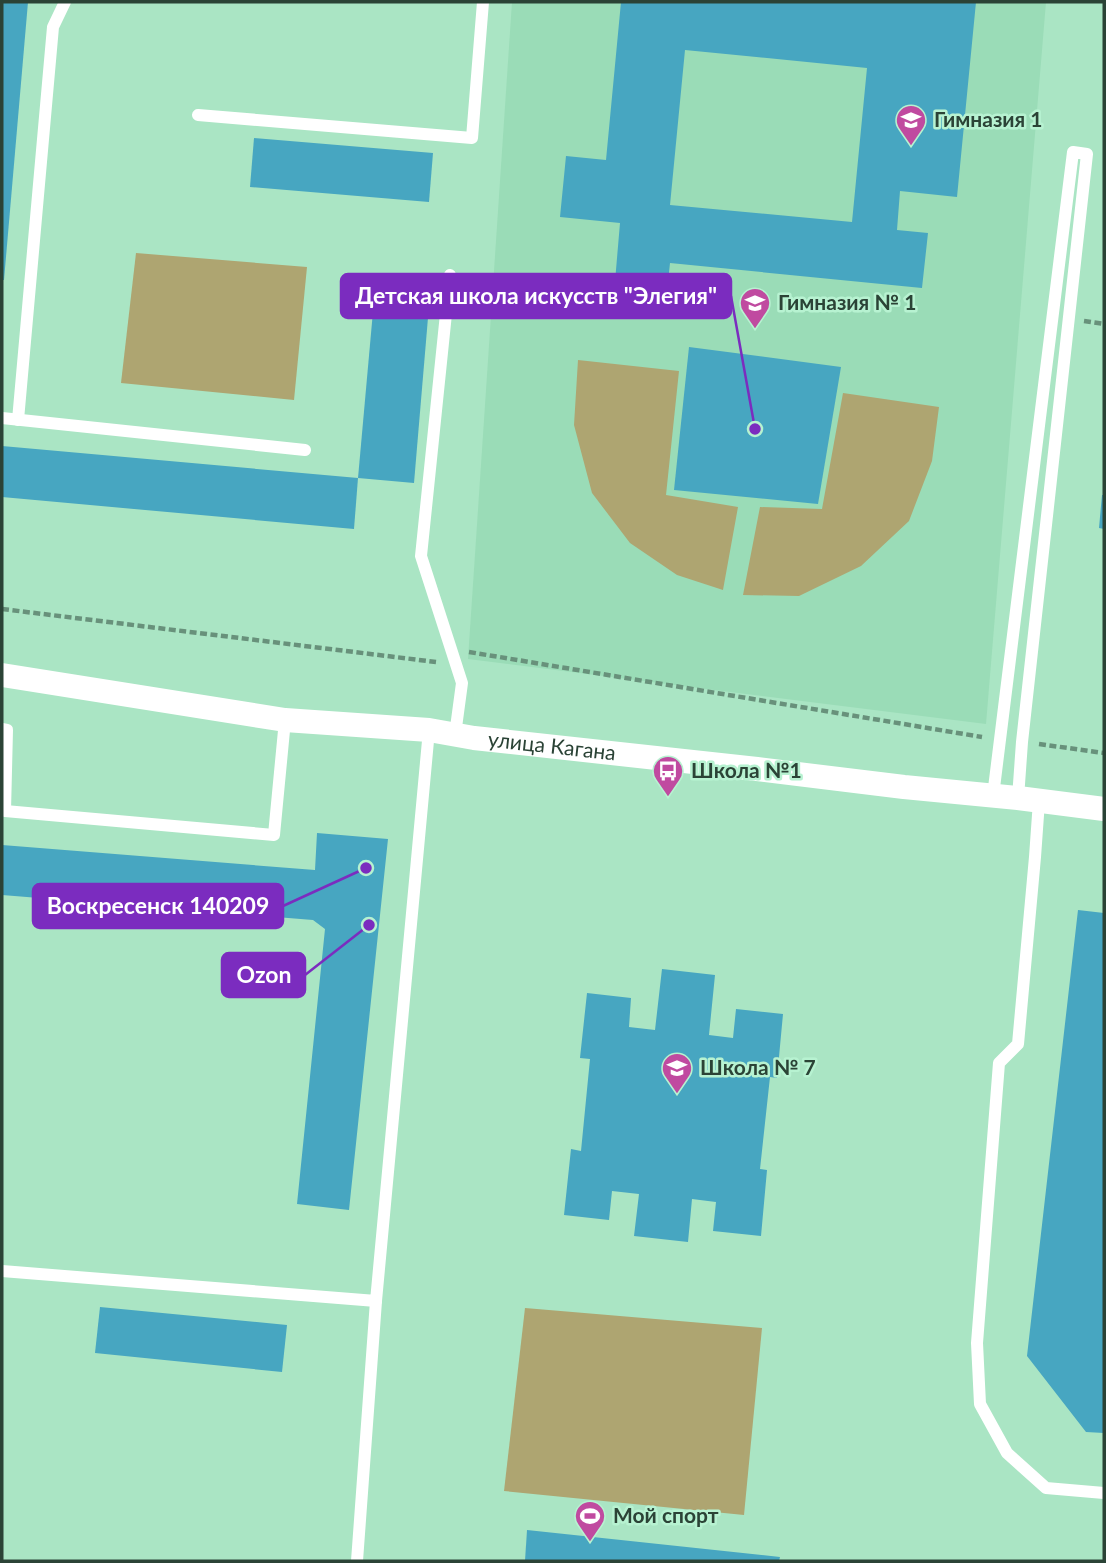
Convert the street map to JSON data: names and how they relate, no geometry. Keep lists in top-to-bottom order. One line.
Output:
{"streets":{"street":["улица Кагана"]},"places":{"school or university":["Гимназия 1","Гимназия № 1","Школа № 7"],"other":["Детская школа искусств \"Элегия\"","Воскресенск 140209","Ozon"],"bus stop":["Школа №1"],"sports":["Мой спорт"]}}
